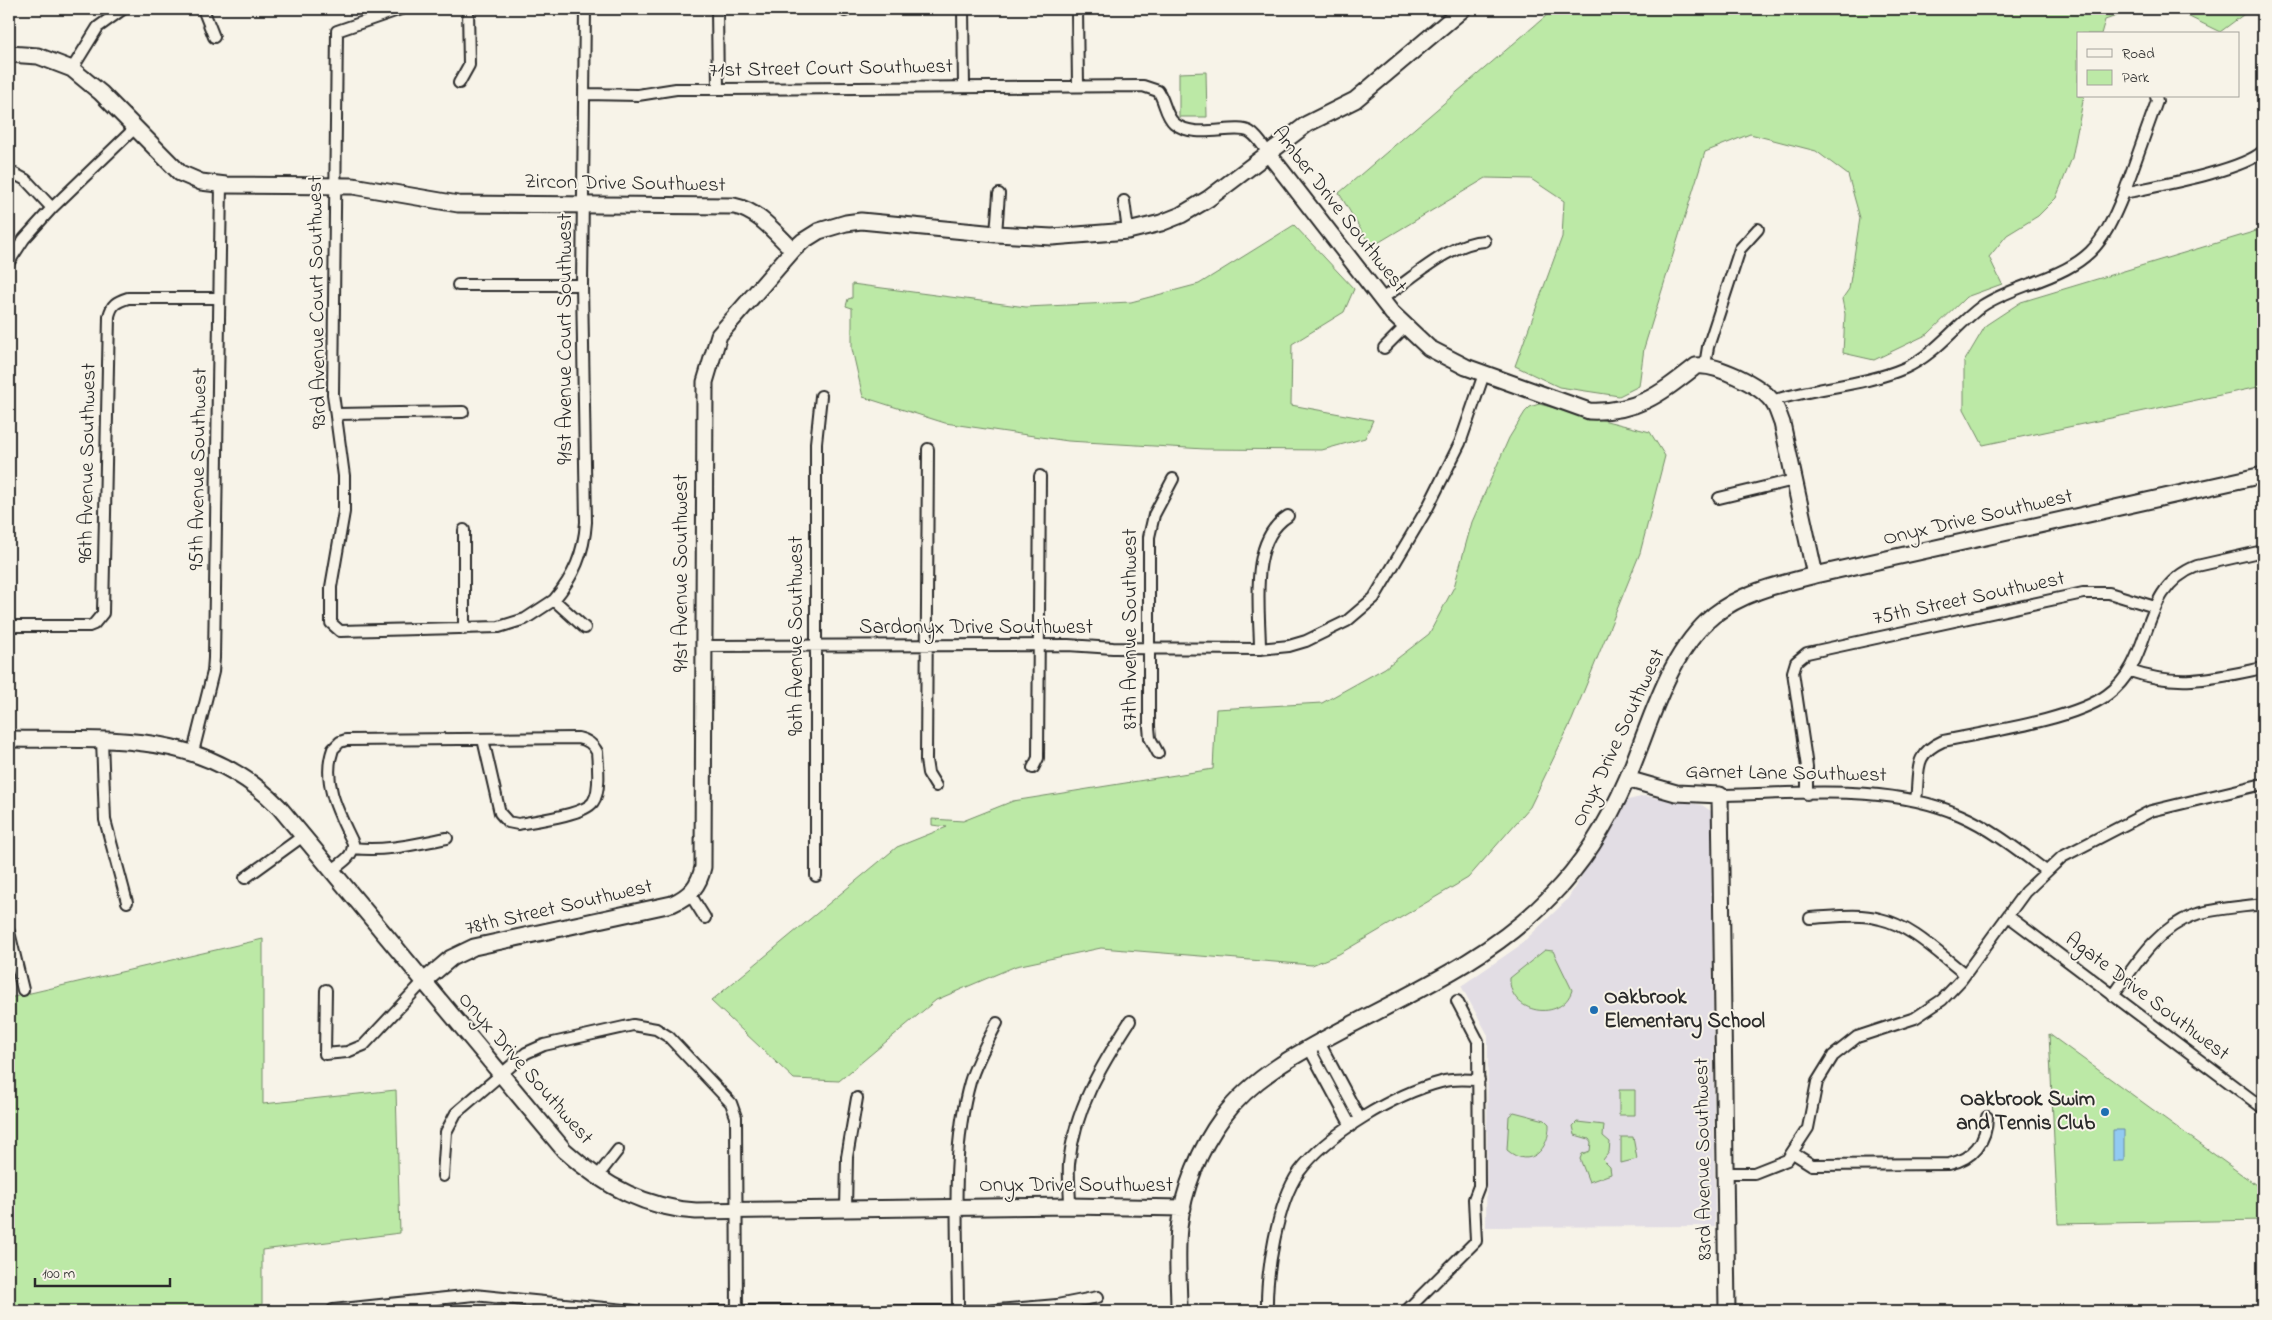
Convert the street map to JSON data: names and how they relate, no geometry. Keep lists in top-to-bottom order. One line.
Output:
{"streets":{"street":["71st Street Court Southwest","Zircon Drive Southwest","Amber Drive Southwest","93rd Avenue Court Southwest","91st Avenue Court Southwest","96th Avenue Southwest","95th Avenue Southwest","Onyx Drive Southwest","91st Avenue Southwest","75th Street Southwest","Sardonyx Drive Southwest","87th Avenue Southwest","90th Avenue Southwest","Garnet Lane Southwest","78th Street Southwest","Agate Drive Southwest","83rd Avenue Southwest"]},"crossings":[["71st Street Court Southwest","Amber Drive Southwest"],["71st Street Court Southwest","91st Avenue Court Southwest"],["Zircon Drive Southwest","93rd Avenue Court Southwest"],["Zircon Drive Southwest","91st Avenue Court Southwest"],["Zircon Drive Southwest","95th Avenue Southwest"],["Zircon Drive Southwest","91st Avenue Southwest"],["Amber Drive Southwest","Sardonyx Drive Southwest"],["93rd Avenue Court Southwest","91st Avenue Court Southwest"],["96th Avenue Southwest","95th Avenue Southwest"],["95th Avenue Southwest","Onyx Drive Southwest"],["Onyx Drive Southwest","Garnet Lane Southwest"],["Onyx Drive Southwest","78th Street Southwest"],["91st Avenue Southwest","Sardonyx Drive Southwest"],["91st Avenue Southwest","78th Street Southwest"],["75th Street Southwest","Garnet Lane Southwest"],["Sardonyx Drive Southwest","87th Avenue Southwest"],["Sardonyx Drive Southwest","90th Avenue Southwest"],["Garnet Lane Southwest","83rd Avenue Southwest"]],"places":["Oakbrook Elementary School","Oakbrook Swim and Tennis Club"],"legend":["Road","Park"],"scale_bar":"100 m"}
